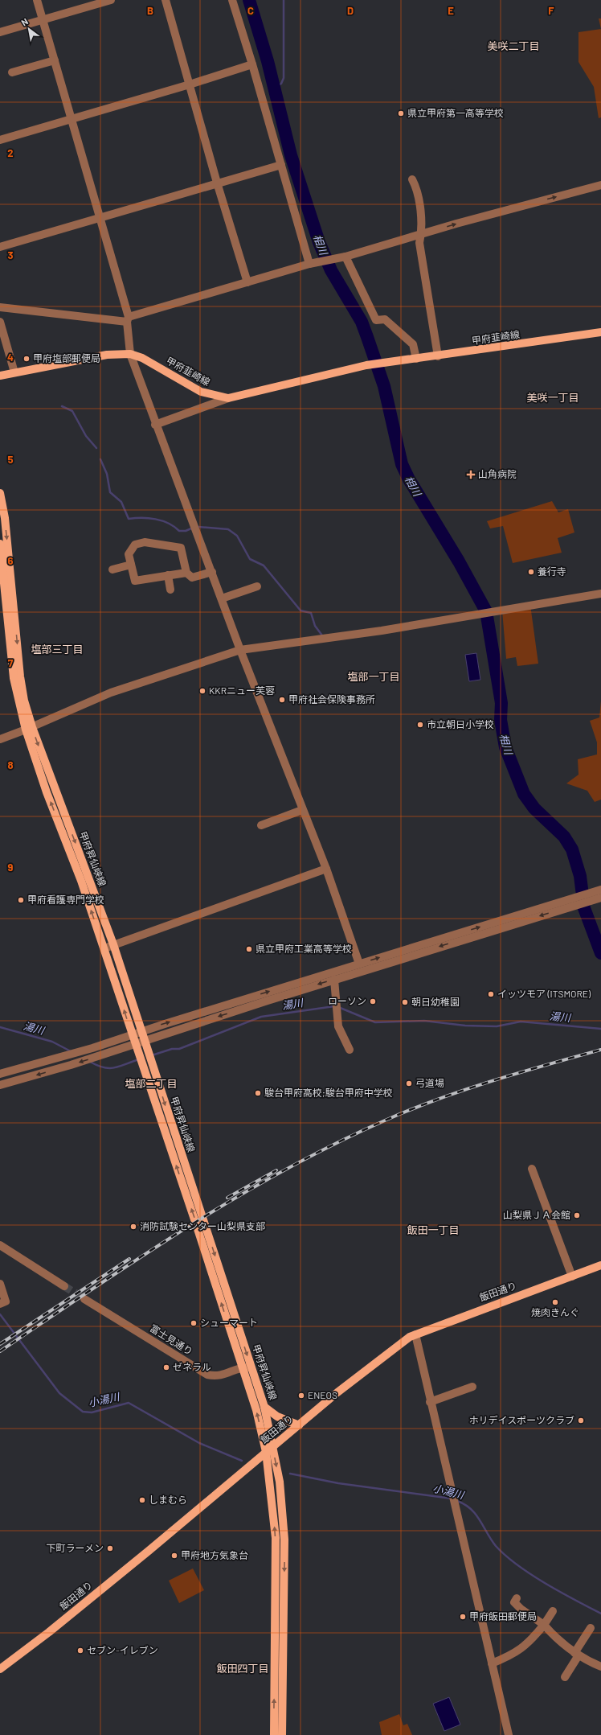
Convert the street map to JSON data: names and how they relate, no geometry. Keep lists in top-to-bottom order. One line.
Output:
{"streets":{"main road":["甲府韮崎線","甲府昇仙峡線","飯田通り"],"street":["富士見通り"]},"crossings":[["甲府昇仙峡線","飯田通り"],["甲府昇仙峡線","富士見通り"]],"districts":["美咲二丁目","美咲一丁目","塩部三丁目","塩部一丁目","塩部二丁目","飯田一丁目","飯田四丁目"],"water":["相川","湯川","小湯川"],"places":{"other":["県立甲府第一高等学校","甲府塩部郵便局","養行寺","KKRニュー芙蓉","甲府社会保険事務所","市立朝日小学校","甲府看護専門学校","県立甲府工業高等学校","イッツモア (ITSMORE)","ローソン","朝日幼稚園","弓道場","駿台甲府高校;駿台甲府中学校","山梨県ＪＡ会館","消防試験センター山梨県支部","焼肉きんぐ","シューマート","ゼネラル","ENEOS","ホリデイスポーツクラブ","しまむら","下町ラーメン","甲府地方気象台","甲府飯田郵便局","セブン-イレブン"],"health":["山角病院"]},"north":"top left","grid":{"columns":["B","C","D","E","F"],"rows":["2","3","4","5","6","7","8","9"]}}
